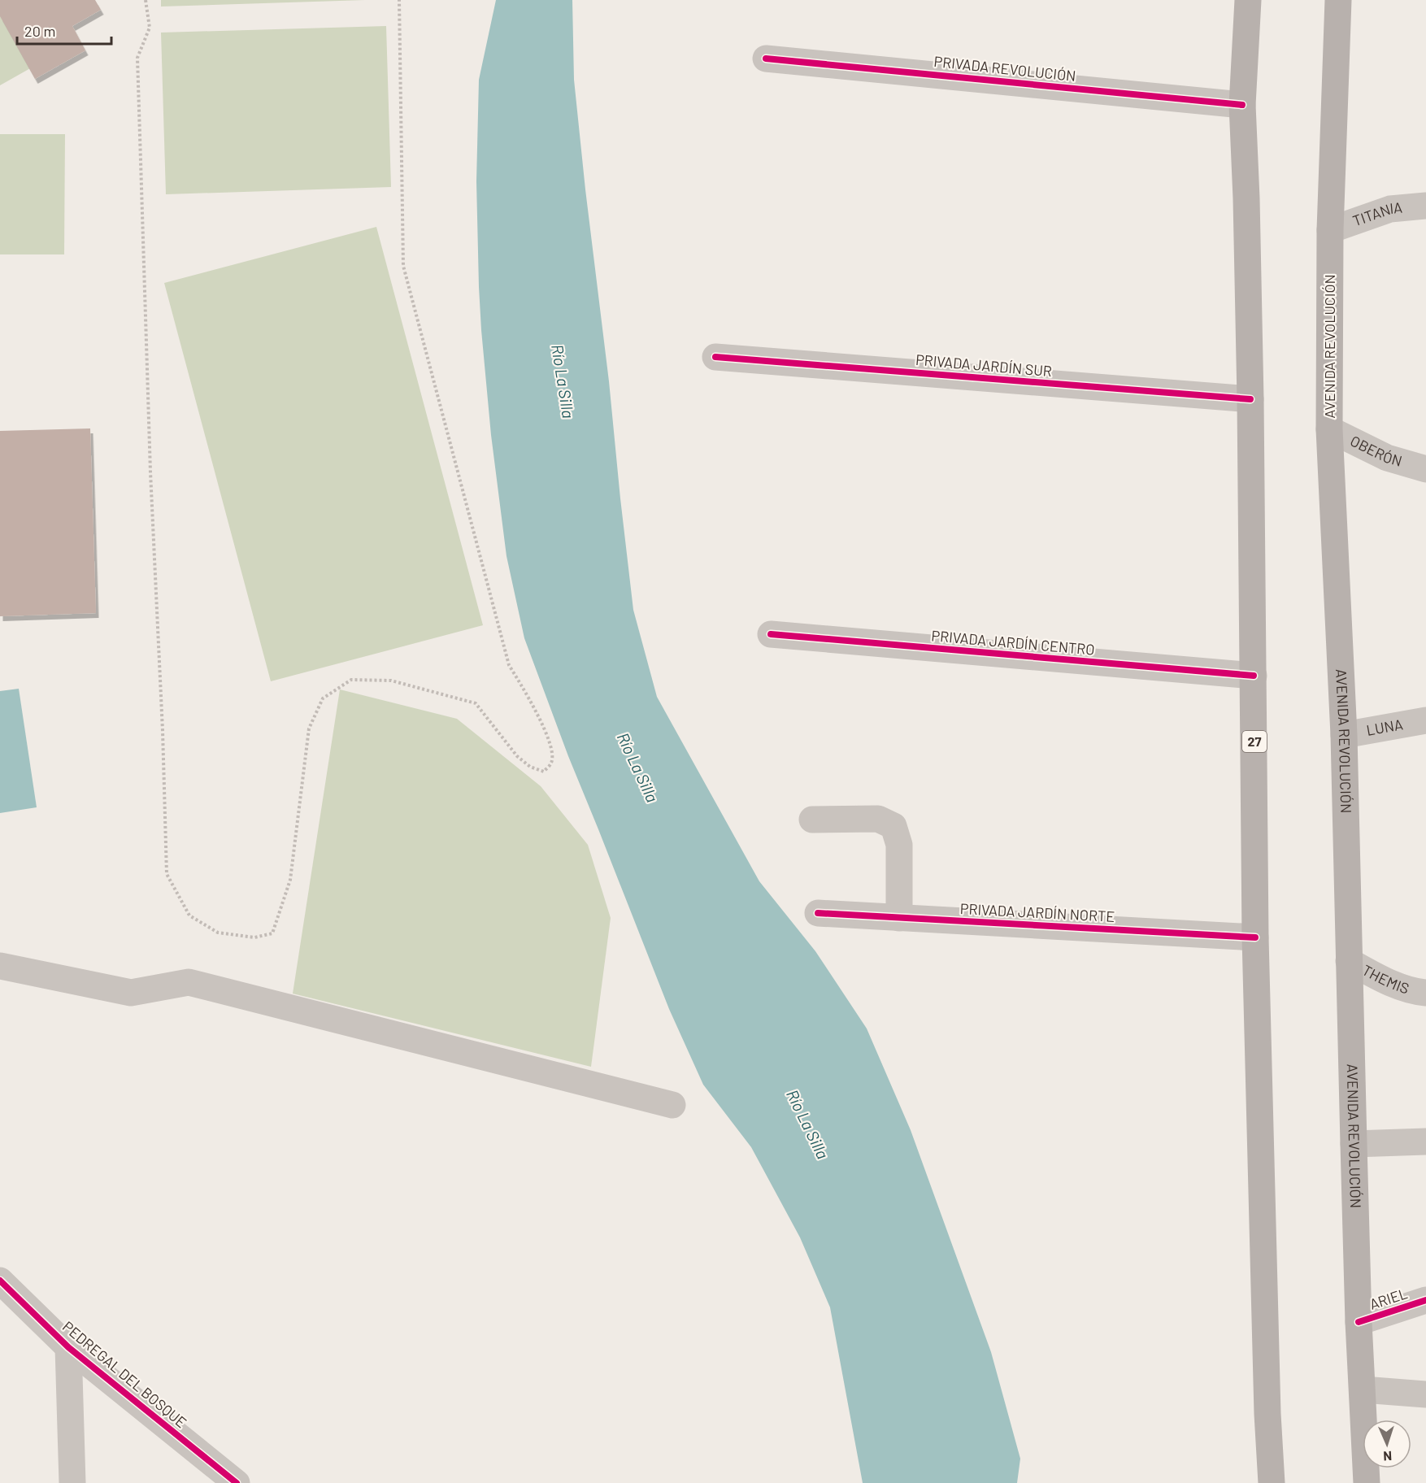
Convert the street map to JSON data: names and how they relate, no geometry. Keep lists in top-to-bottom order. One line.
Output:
{"streets":{"main road":["AVENIDA REVOLUCIÓN","27"],"street":["PRIVADA REVOLUCIÓN","TITANIA","PRIVADA JARDÍN SUR","OBERÓN","PRIVADA JARDÍN CENTRO","LUNA","PRIVADA JARDÍN NORTE","THEMIS","ARIEL","PEDREGAL DEL BOSQUE"]},"crossings":[["PRIVADA REVOLUCIÓN","27"],["TITANIA","AVENIDA REVOLUCIÓN"],["AVENIDA REVOLUCIÓN","OBERÓN"],["AVENIDA REVOLUCIÓN","LUNA"],["AVENIDA REVOLUCIÓN","THEMIS"],["AVENIDA REVOLUCIÓN","ARIEL"],["PRIVADA JARDÍN SUR","27"],["PRIVADA JARDÍN CENTRO","27"],["27","PRIVADA JARDÍN NORTE"]],"water":["Río La Silla"],"scale_bar":"20 m","north":"bottom"}
